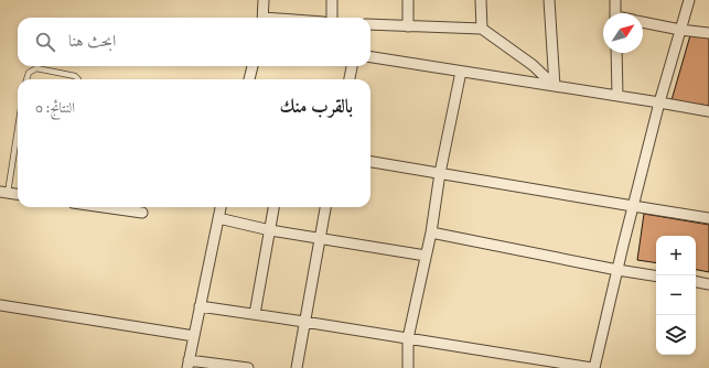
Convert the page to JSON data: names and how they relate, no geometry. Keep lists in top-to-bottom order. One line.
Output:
{"north":"top right","page":{"search":"ابحث هنا","heading":["بالقرب منك","النتائج: 0"],"map_buttons":["+","−"]}}
